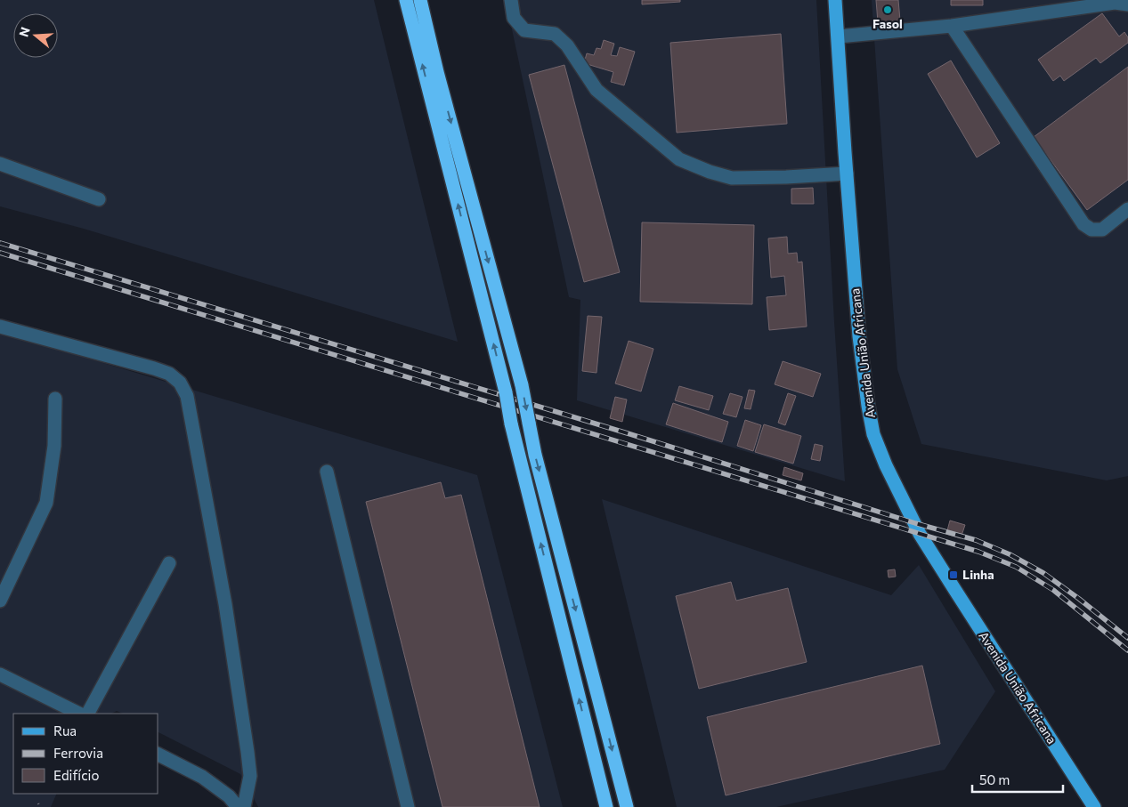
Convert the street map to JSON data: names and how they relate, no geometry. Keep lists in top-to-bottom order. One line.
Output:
{"streets":{"main road":["Avenida União Africana"]},"places":{"other":["Fasol"],"transit":["Linha"]},"legend":["Rua","Ferrovia","Edifício"],"scale_bar":"50 m","north":"left"}
